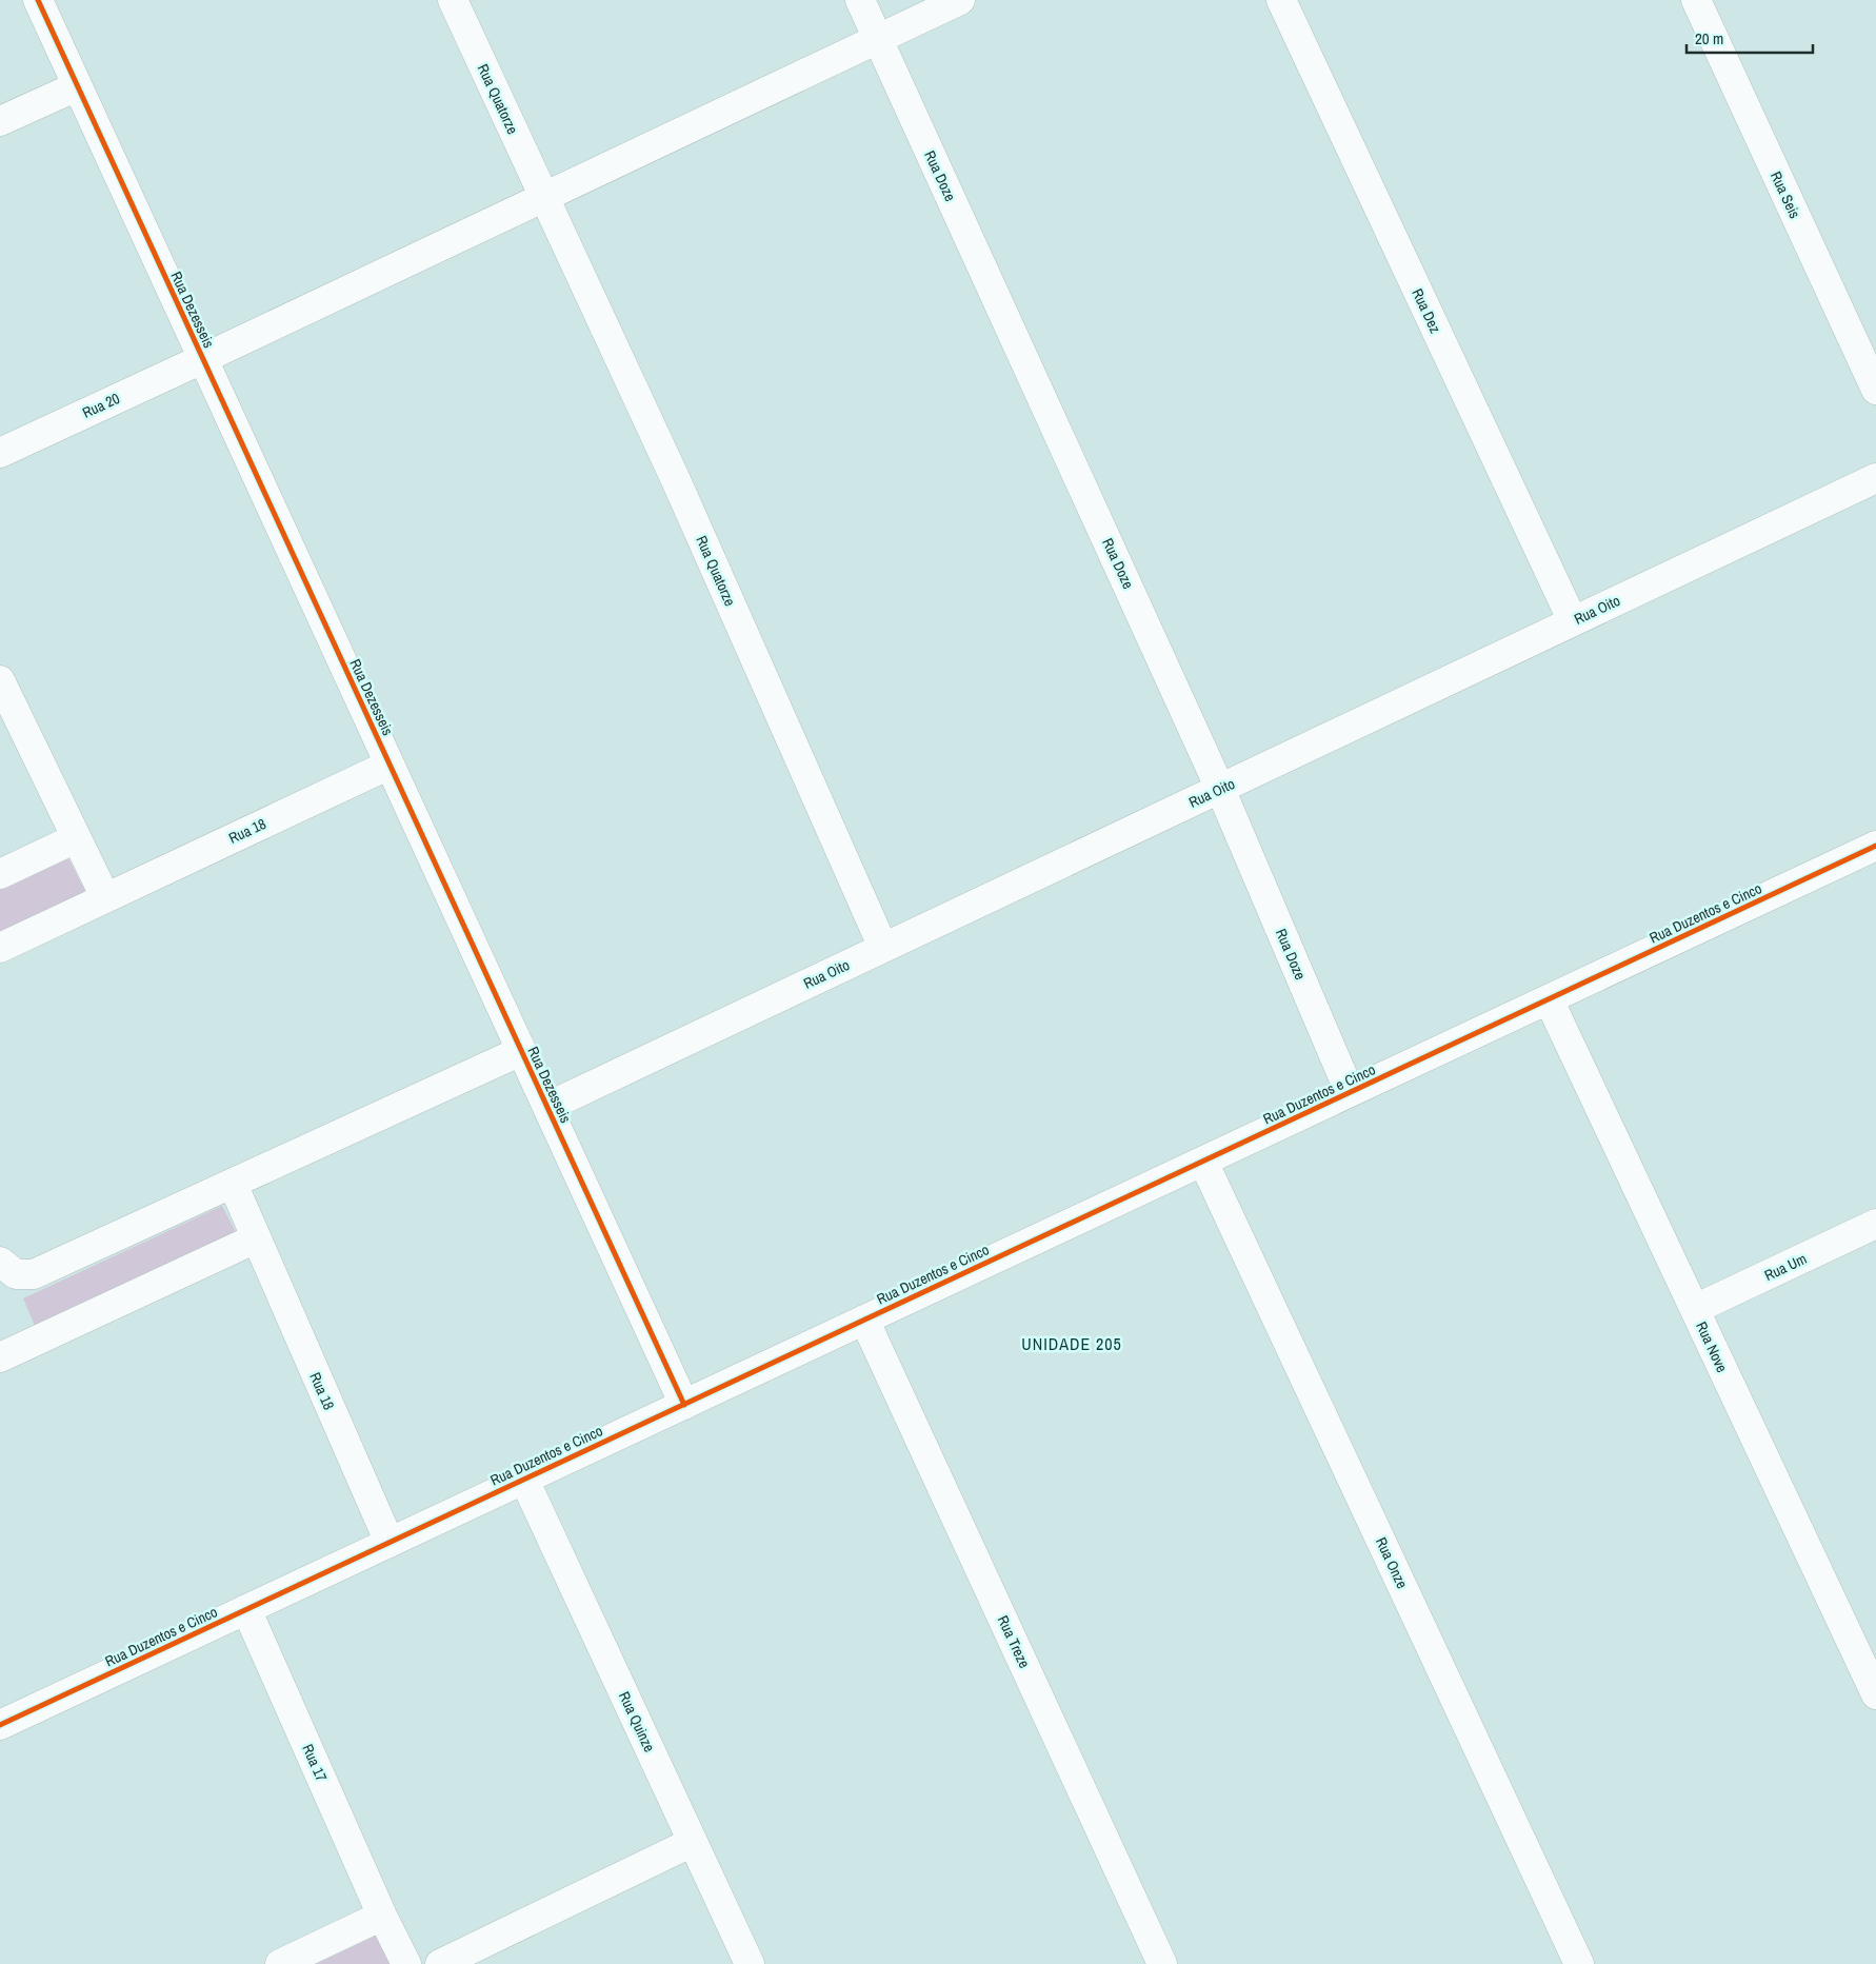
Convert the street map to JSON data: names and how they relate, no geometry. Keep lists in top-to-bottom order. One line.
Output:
{"streets":{"street":["Rua Quatorze","Rua Doze","Rua Seis","Rua Dezesseis","Rua Dez","Rua 20","Rua Oito","Rua 18","Rua Duzentos e Cinco","Rua Um","Rua Nove","Rua Onze","Rua Treze","Rua Quinze","Rua 17"]},"crossings":[["Rua Quatorze","Rua Dezesseis"],["Rua Quatorze","Rua Oito"],["Rua Doze","Rua Oito"],["Rua Doze","Rua Duzentos e Cinco"],["Rua Dezesseis","Rua 20"],["Rua Dezesseis","Rua Oito"],["Rua Dezesseis","Rua 18"],["Rua Dezesseis","Rua Duzentos e Cinco"],["Rua Dez","Rua Oito"],["Rua 18","Rua Duzentos e Cinco"],["Rua Duzentos e Cinco","Rua Nove"],["Rua Duzentos e Cinco","Rua Onze"],["Rua Duzentos e Cinco","Rua Treze"],["Rua Duzentos e Cinco","Rua Quinze"],["Rua Duzentos e Cinco","Rua 17"],["Rua Um","Rua Nove"]],"districts":["UNIDADE 205"],"scale_bar":"20 m"}
